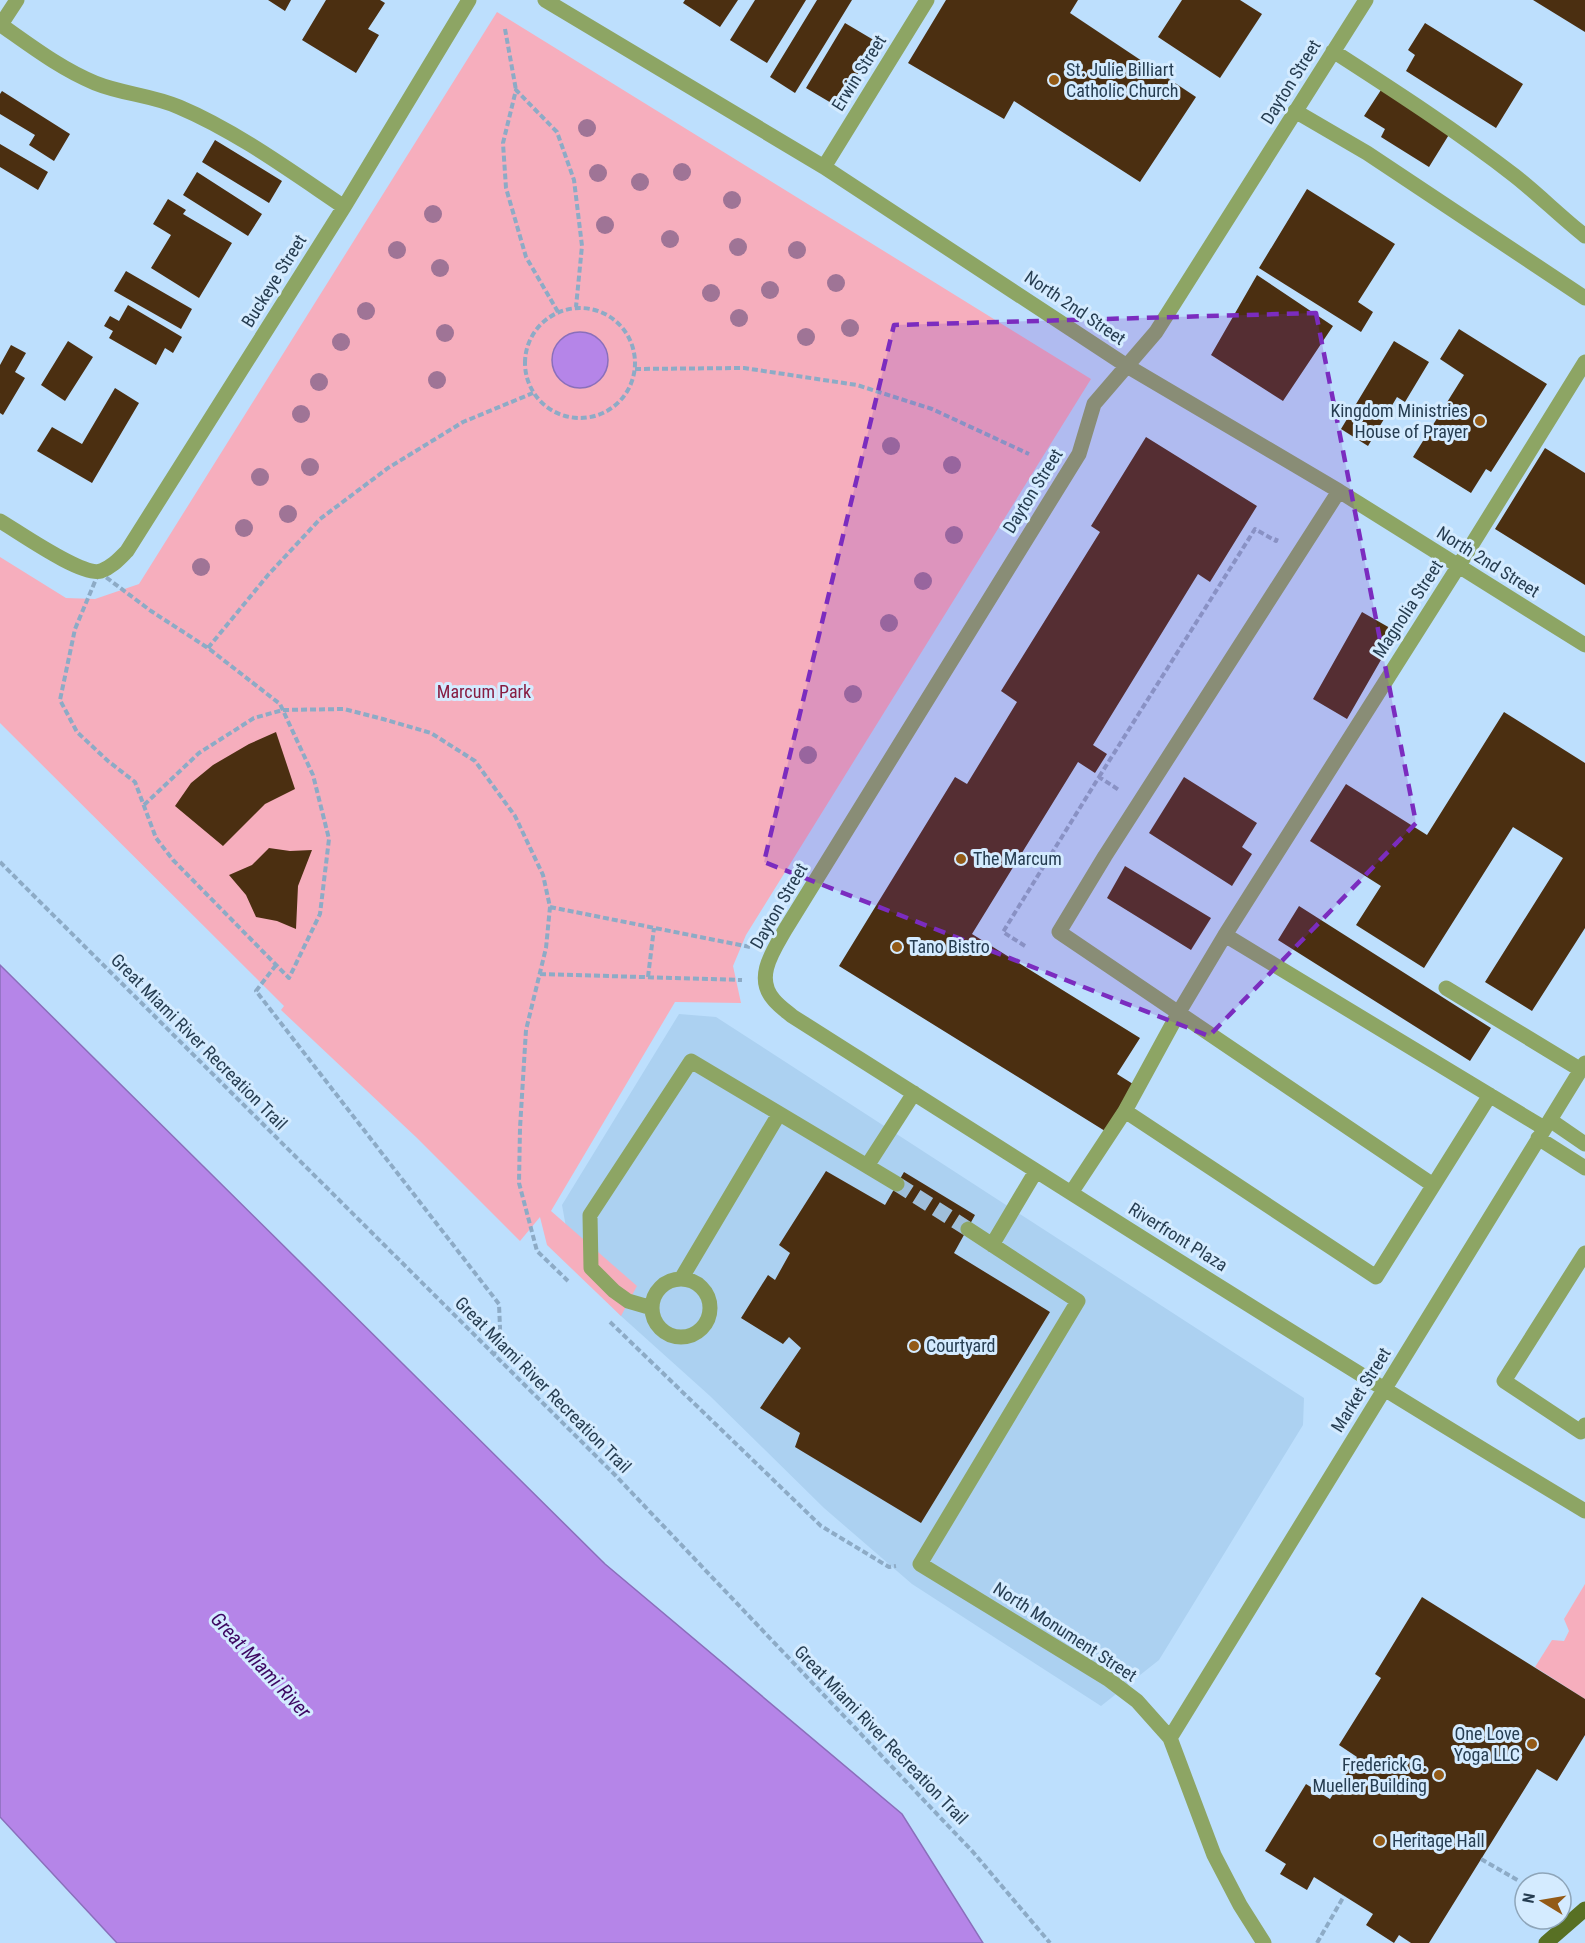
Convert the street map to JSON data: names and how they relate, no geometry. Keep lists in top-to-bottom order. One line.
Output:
{"streets":{"street":["Erwin Street","Dayton Street","Buckeye Street","North 2nd Street","Magnolia Street","Riverfront Plaza","Market Street","North Monument Street"],"path":["Great Miami River Recreation Trail"]},"crossings":[["Erwin Street","North 2nd Street"],["Dayton Street","North 2nd Street"],["Dayton Street","Riverfront Plaza"],["North 2nd Street","Magnolia Street"],["Magnolia Street","Riverfront Plaza"],["Riverfront Plaza","Market Street"],["Market Street","North Monument Street"]],"water":["Great Miami River"],"parks":["Marcum Park"],"places":["St. Julie Billiart Catholic Church","Kingdom Ministries House of Prayer","The Marcum","Tano Bistro","Courtyard","One Love Yoga LLC","Frederick G. Mueller Building","Heritage Hall"],"north":"left"}
